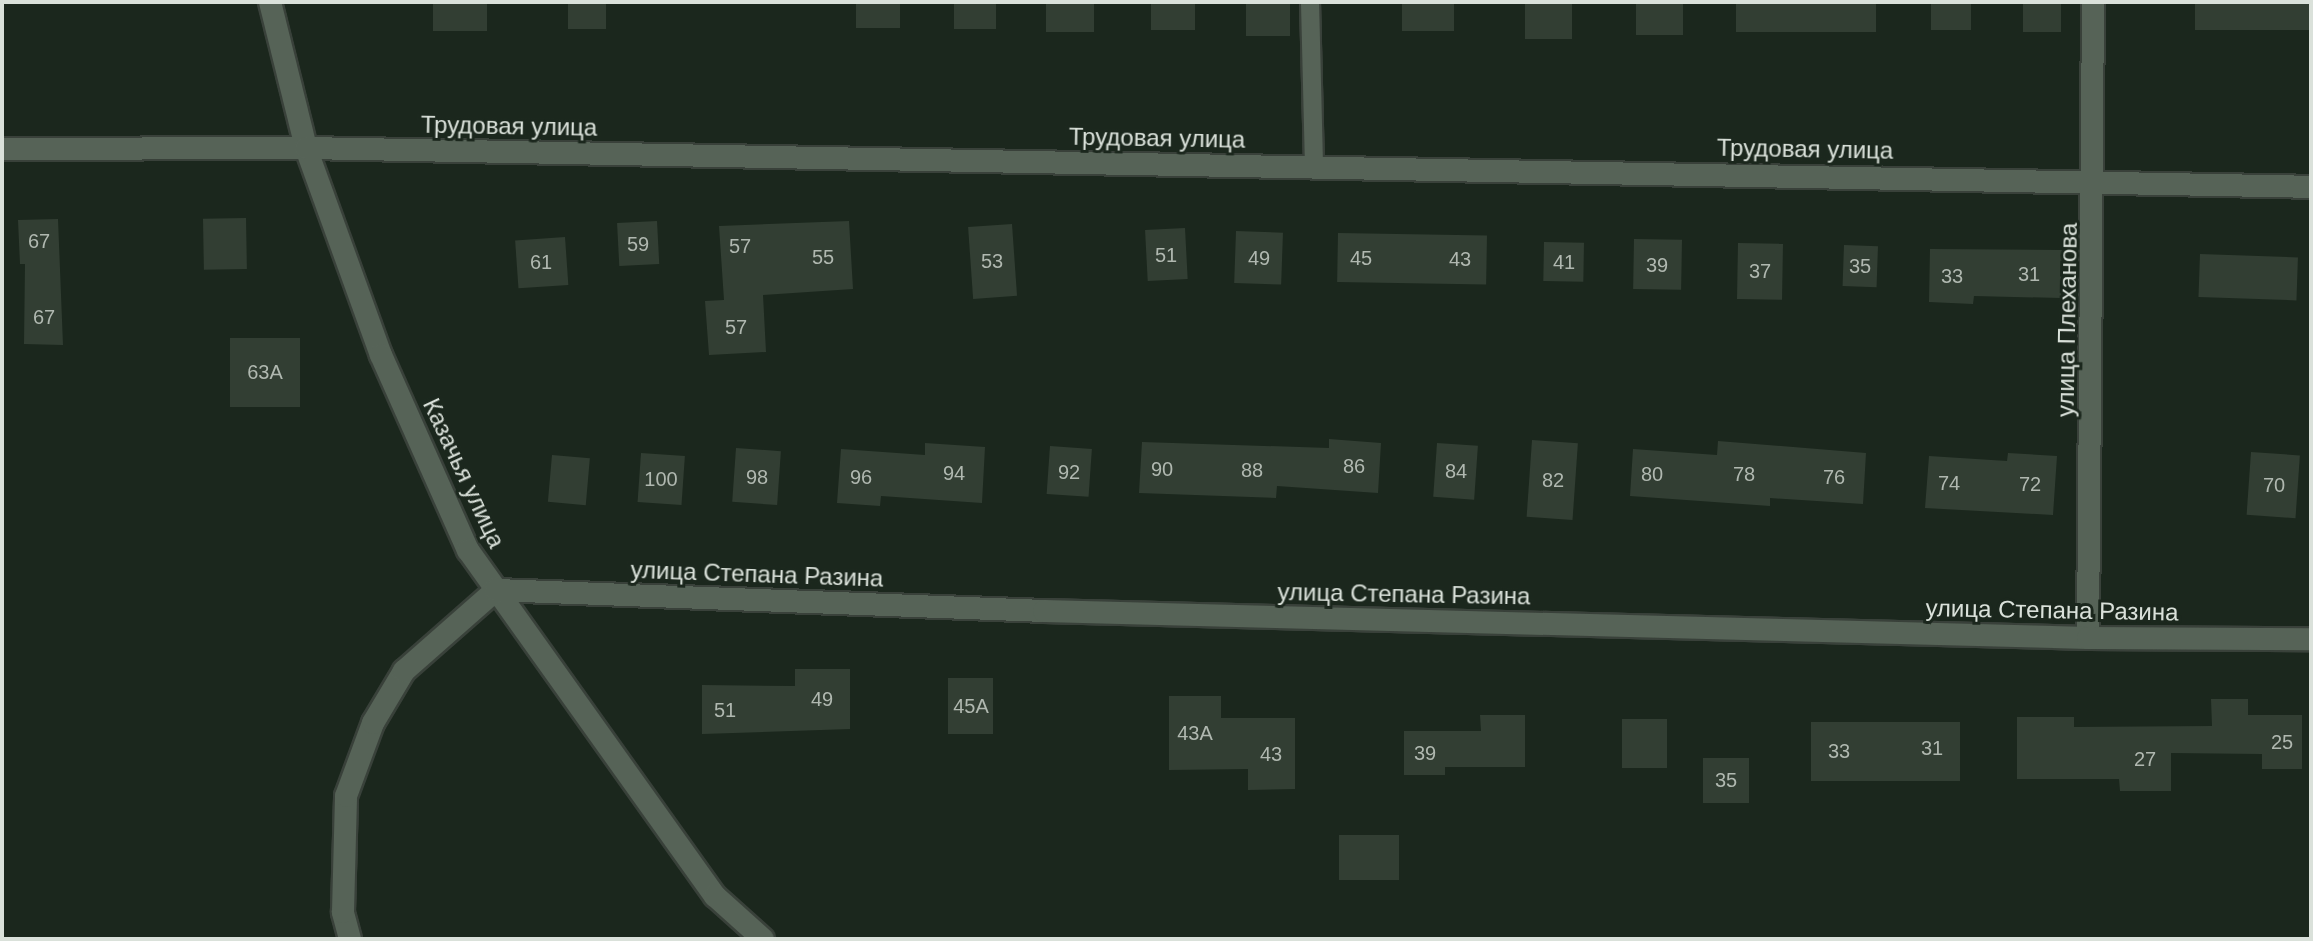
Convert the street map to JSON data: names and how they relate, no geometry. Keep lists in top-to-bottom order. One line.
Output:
{"streets":{"street":["Трудовая улица","улица Плеханова","Казачья улица","улица Степана Разина"]},"crossings":[["Трудовая улица","улица Плеханова"],["Трудовая улица","Казачья улица"],["улица Плеханова","улица Степана Разина"],["Казачья улица","улица Степана Разина"]],"house_numbers":["67","59","57","51","55","49","45","43","53","61","41","39","35","37","31","33","67","57","63А","86","90","88","84","92","94","80","78","98","96","76","100","82","74","72","70","49","45А","51","43А","25","31","33","39","43","27","35"]}
